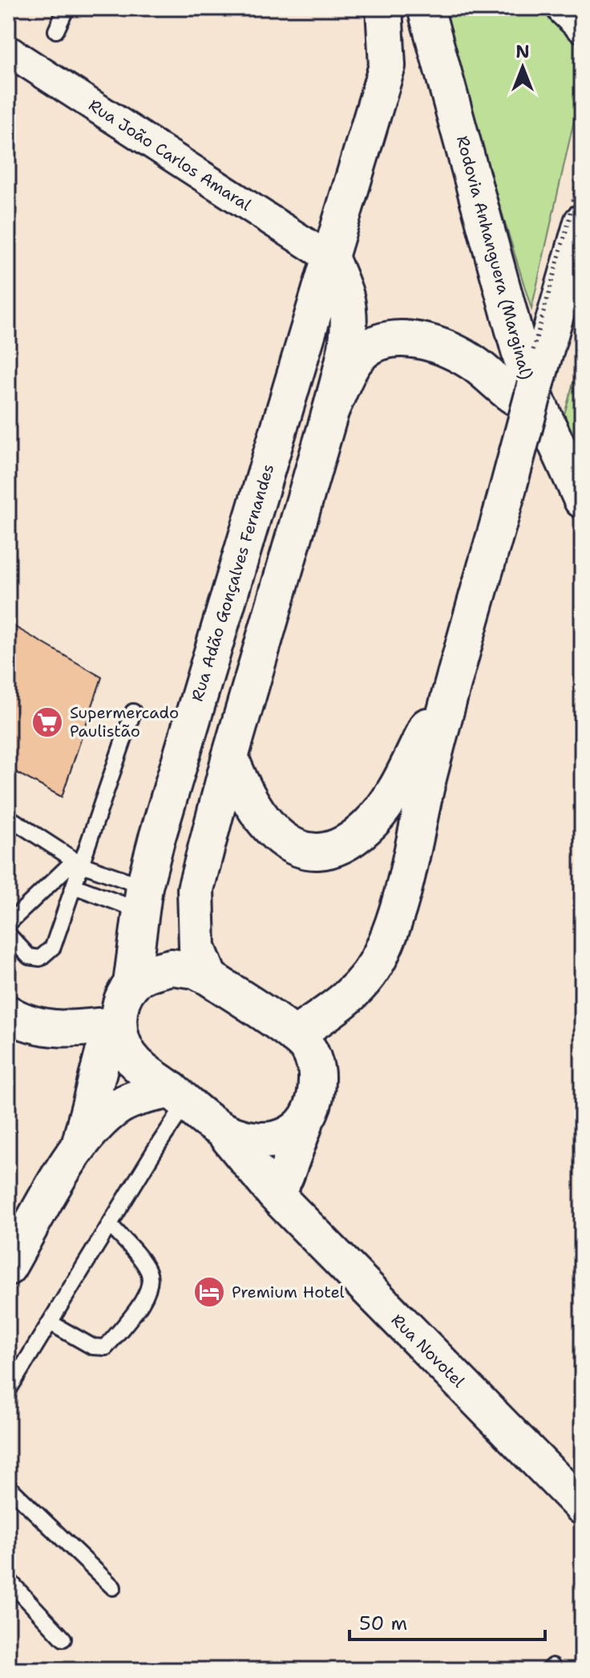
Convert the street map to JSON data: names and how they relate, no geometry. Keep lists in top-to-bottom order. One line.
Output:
{"streets":{"main road":["Rodovia Anhanguera (Marginal)","Rua Adão Gonçalves Fernandes","Rua Novotel"],"street":["Rua João Carlos Amaral"]},"crossings":[["Rua João Carlos Amaral","Rua Adão Gonçalves Fernandes"],["Rua Adão Gonçalves Fernandes","Rua Novotel"]],"places":{"supermarket":["Supermercado Paulistão"],"hotel":["Premium Hotel"]},"scale_bar":"50 m","north":"top"}
